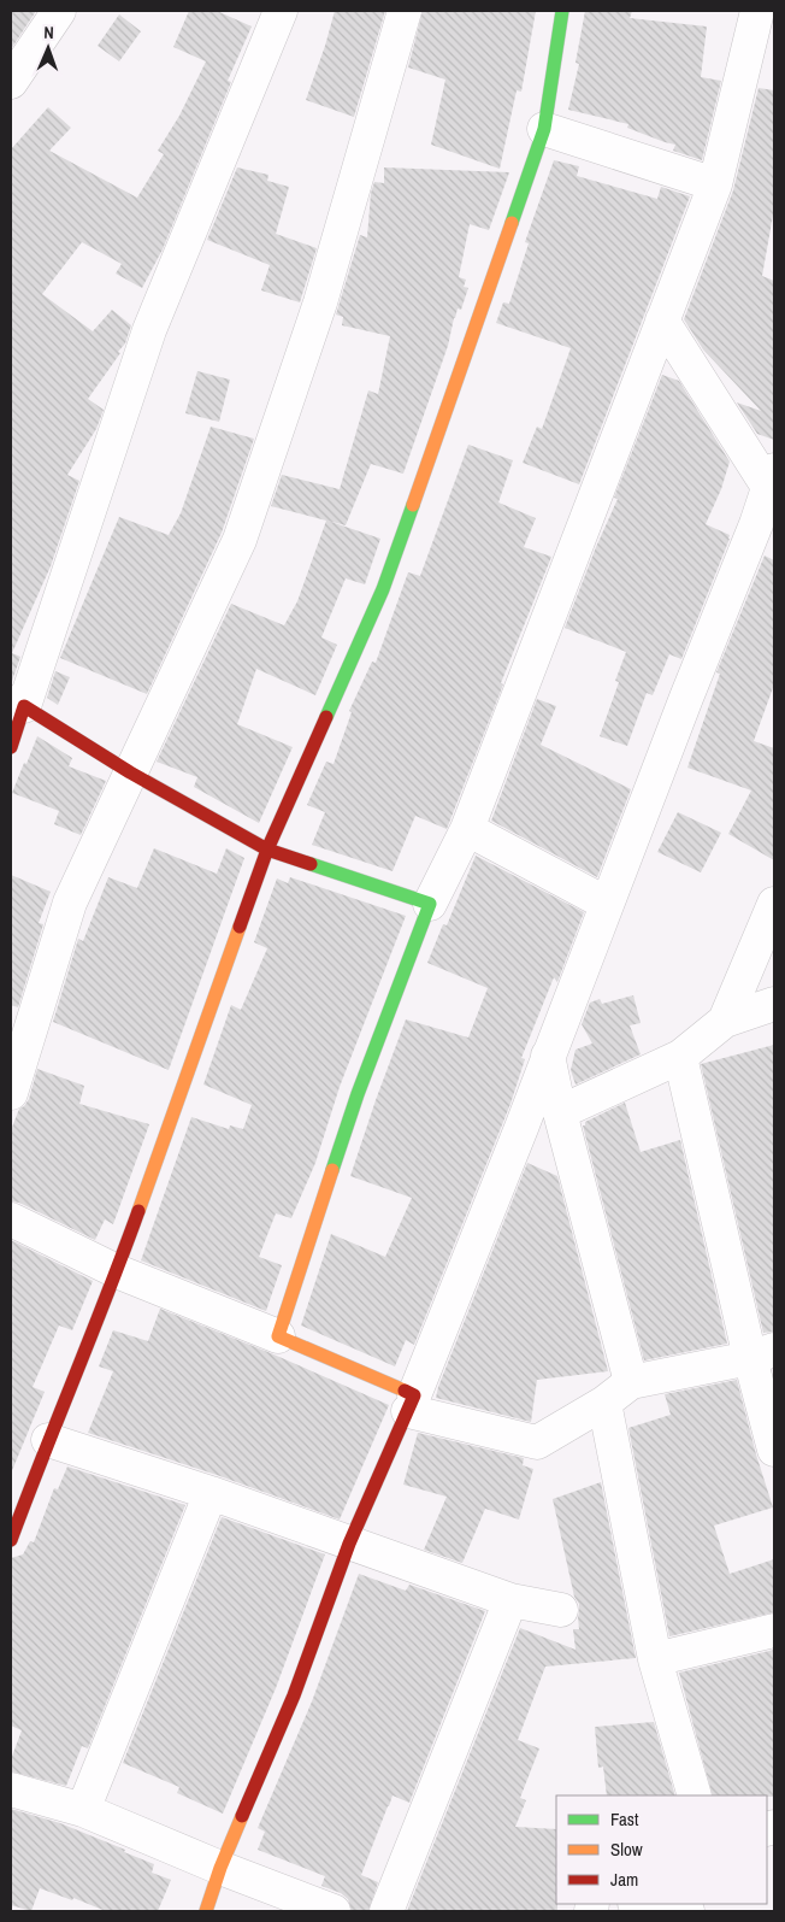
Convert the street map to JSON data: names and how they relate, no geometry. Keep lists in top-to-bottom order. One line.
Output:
{"legend":["Fast","Slow","Jam"],"north":"top"}
